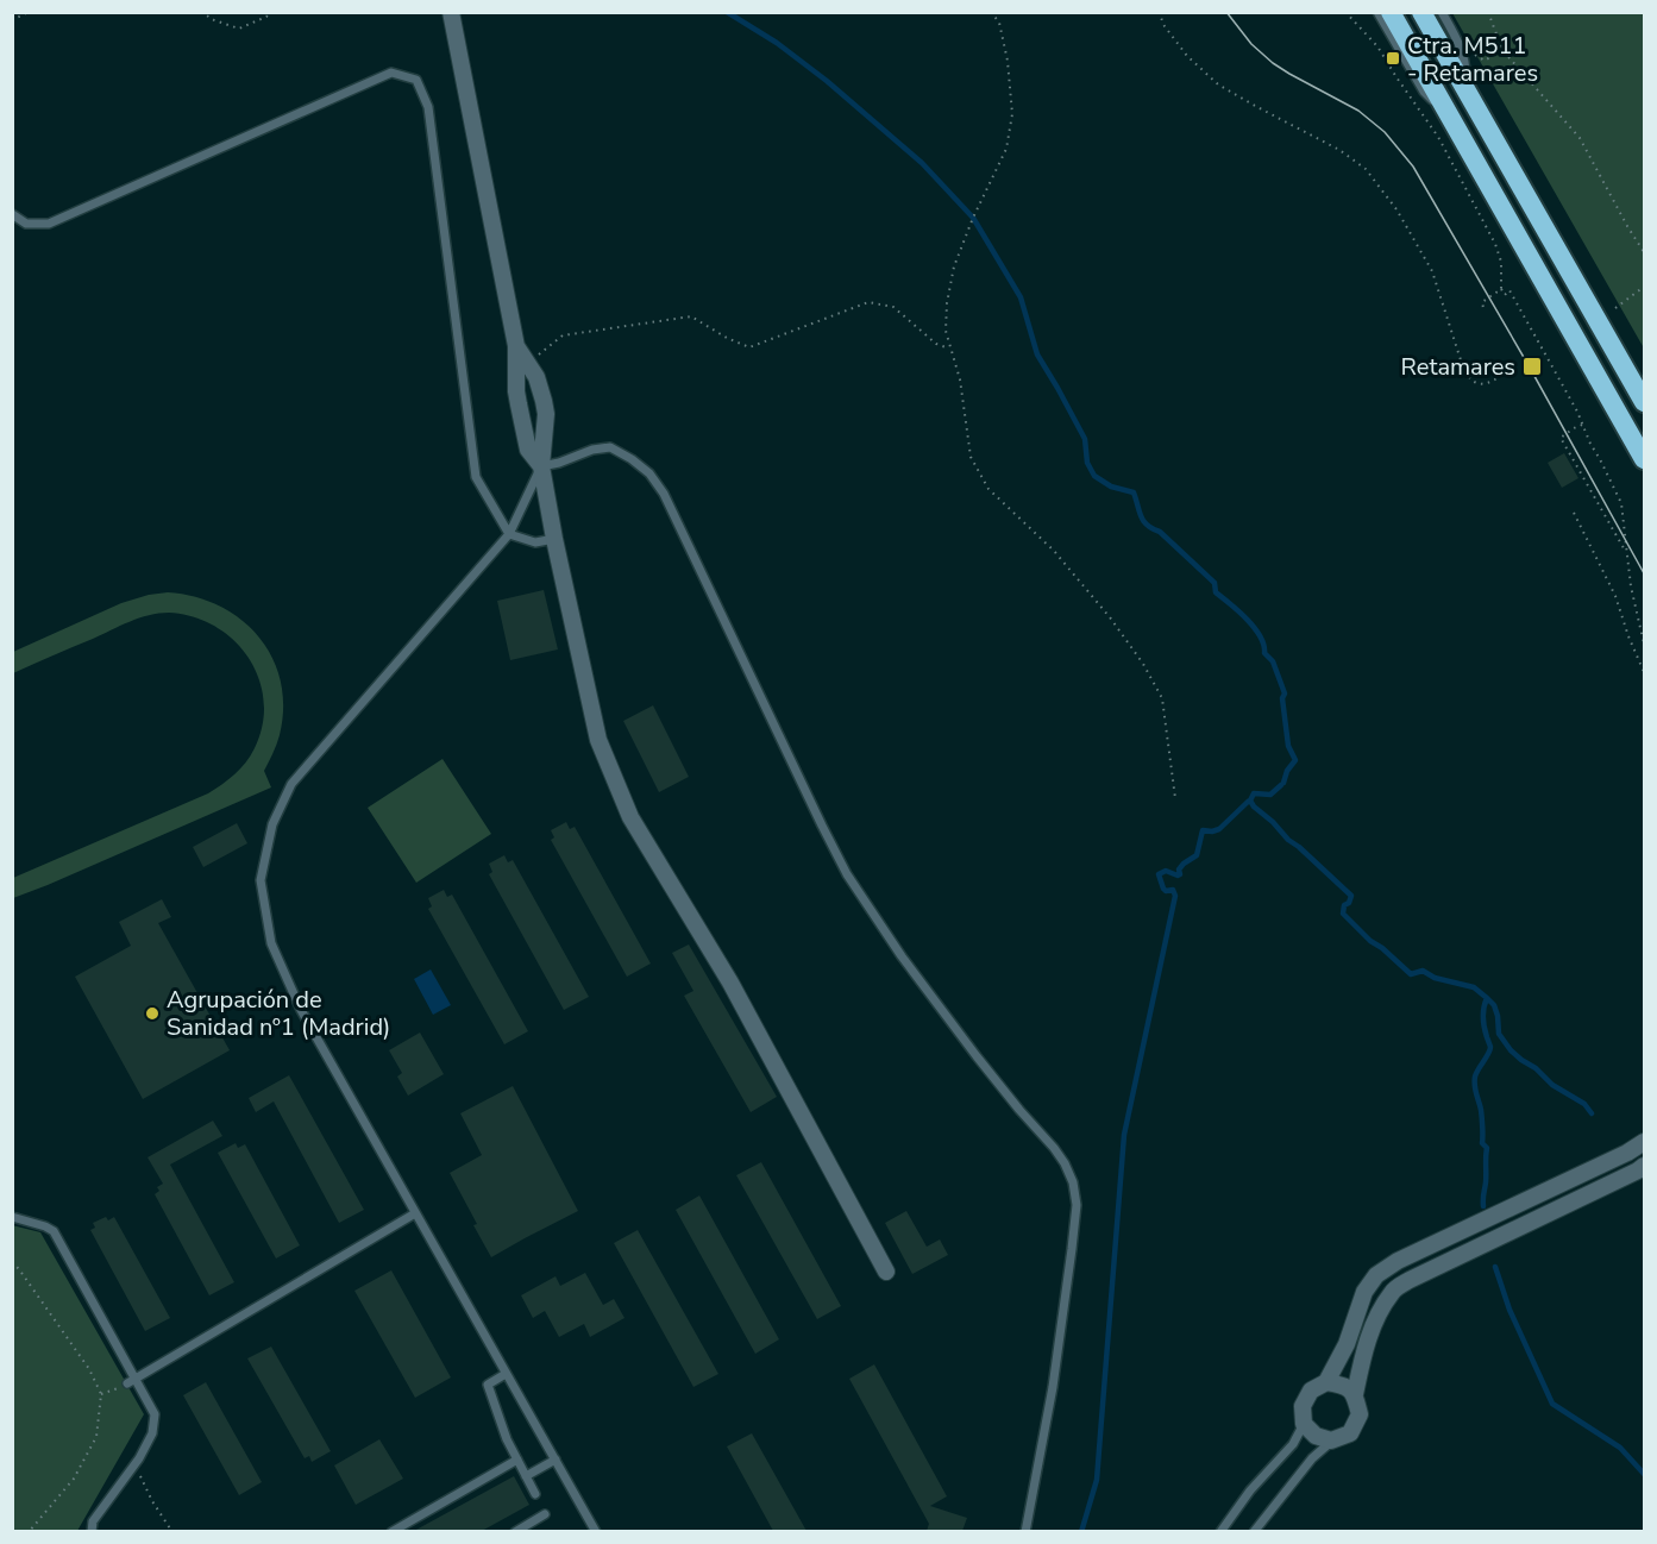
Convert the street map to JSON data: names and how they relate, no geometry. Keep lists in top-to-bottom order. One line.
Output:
{"places":{"transit":["Ctra. M511 - Retamares","Retamares"],"other":["Agrupación de Sanidad nº1 (Madrid)"]}}
